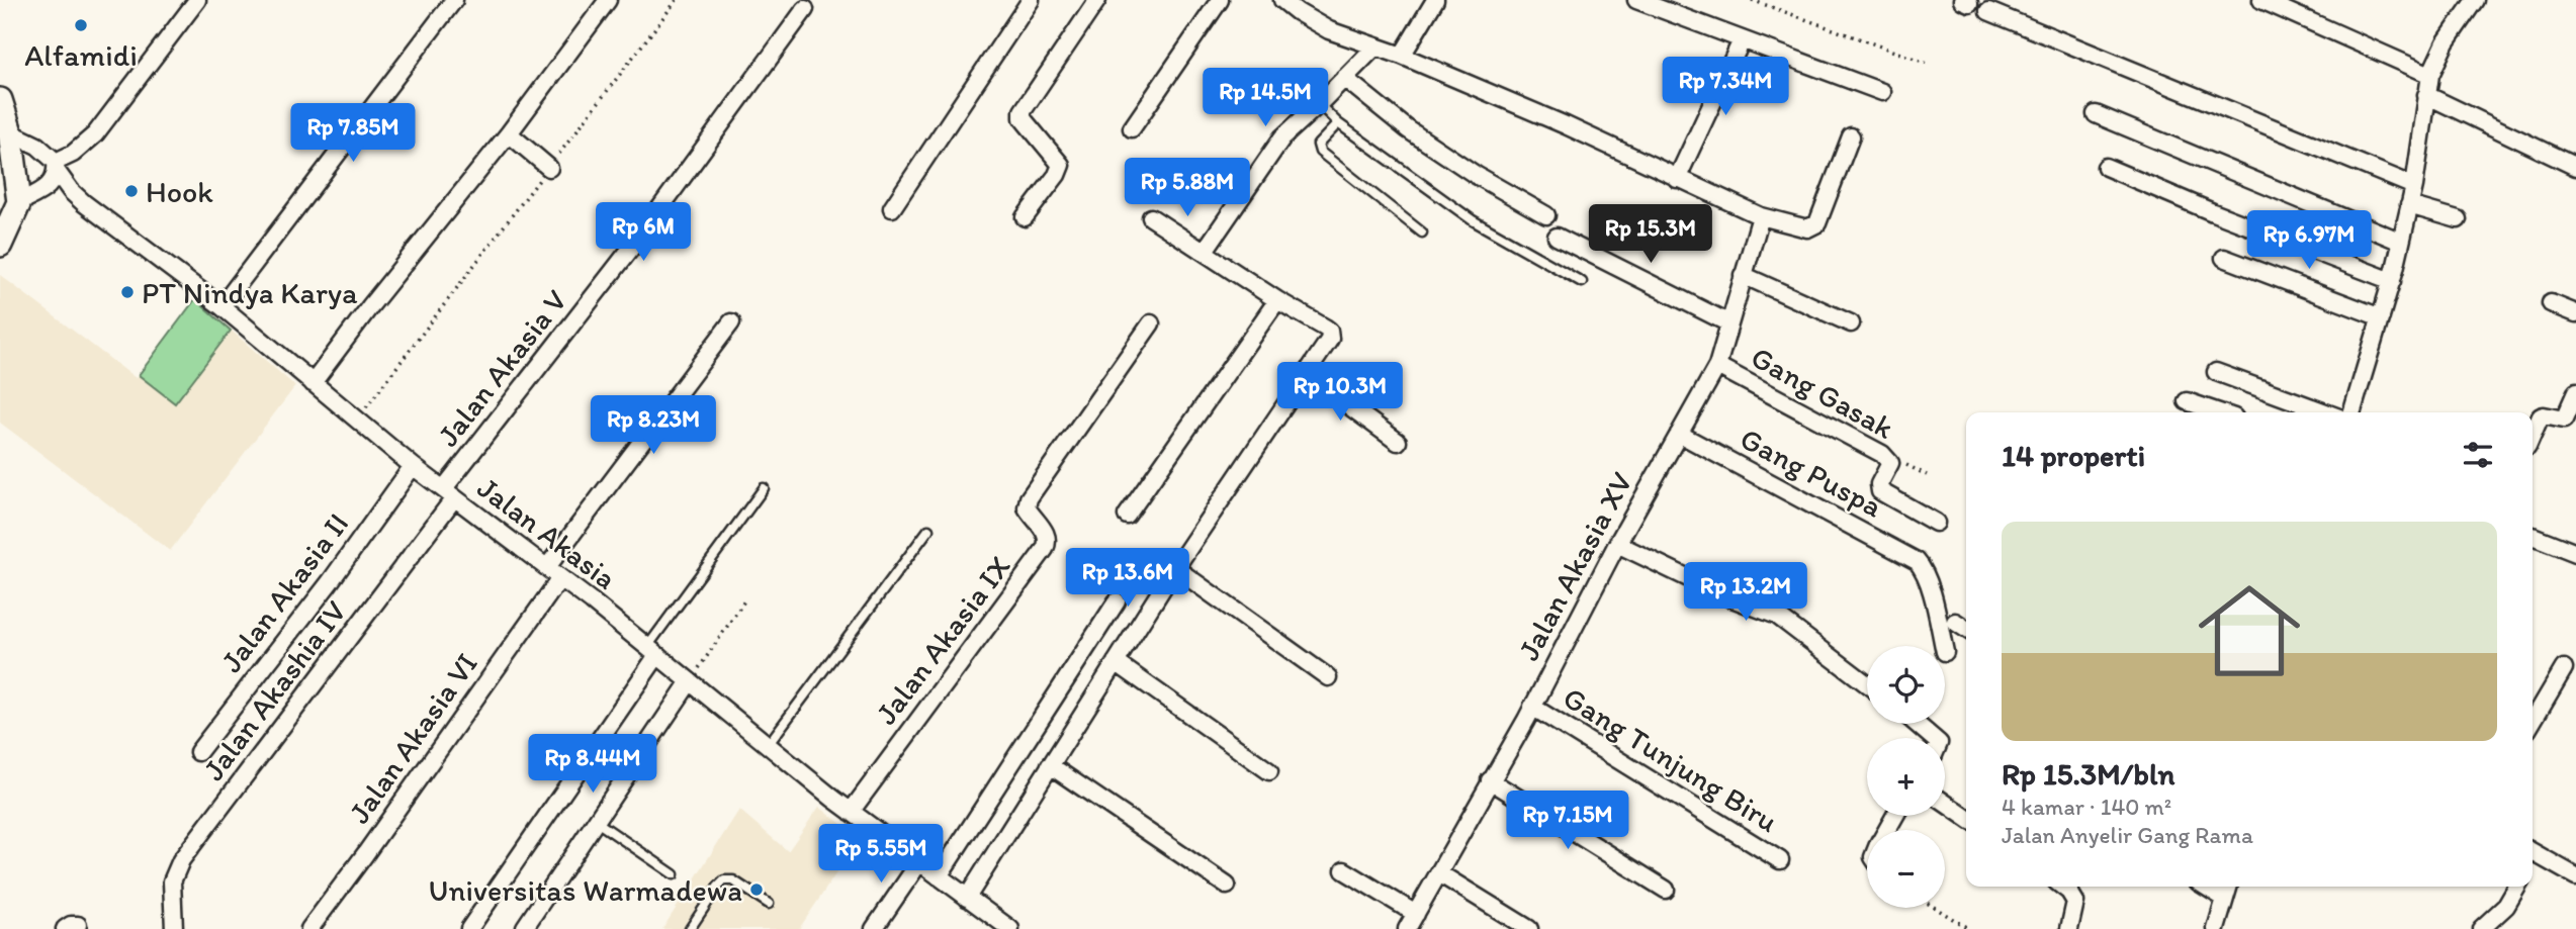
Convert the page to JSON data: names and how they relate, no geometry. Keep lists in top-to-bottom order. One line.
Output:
{"streets":{"street":["Jalan Akasia V","Gang Gasak","Gang Puspa","Jalan Akasia","Jalan Akasia XV","Jalan Akasia II","Jalan Akasia IX","Jalan Akashia IV","Jalan Akasia VI","Gang Tunjung Biru"]},"crossings":[["Jalan Akasia V","Jalan Akasia"],["Jalan Akasia V","Jalan Akashia IV"],["Gang Gasak","Jalan Akasia XV"],["Gang Puspa","Jalan Akasia XV"],["Jalan Akasia","Jalan Akasia II"],["Jalan Akasia","Jalan Akasia IX"],["Jalan Akasia","Jalan Akashia IV"],["Jalan Akasia","Jalan Akasia VI"],["Jalan Akasia XV","Gang Tunjung Biru"]],"places":["Alfamidi","Hook","PT Nindya Karya","Universitas Warmadewa"],"page":{"price":["Rp 7.34M","Rp 14.5M","Rp 7.85M","Rp 5.88M","Rp 6M","Rp 15.3M","Rp 6.97M","Rp 10.3M","Rp 8.23M","Rp 13.6M","Rp 13.2M","Rp 8.44M","Rp 7.15M","Rp 5.55M"],"heading":"14 properti","list":[{"name":"Rp 15.3M/bln","note":"4 kamar · 140 m² · Jalan Anyelir Gang Rama"}],"map_buttons":["+","−"]}}
